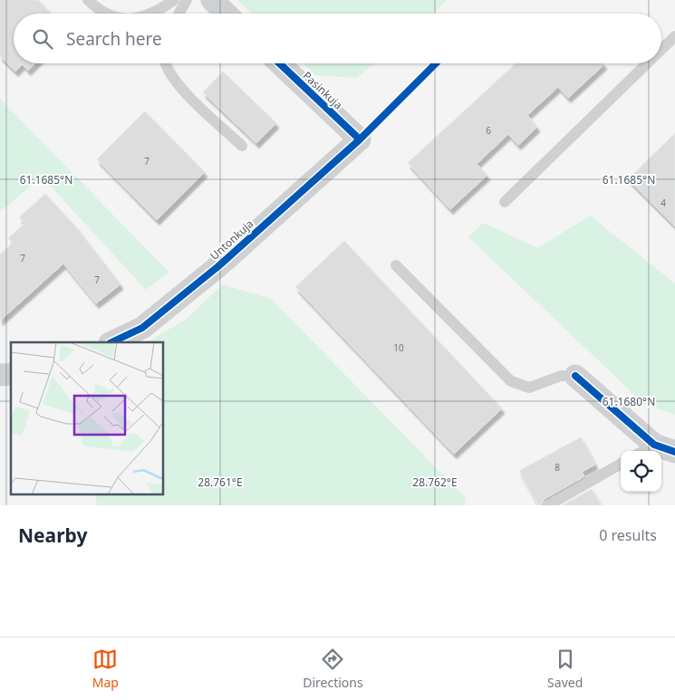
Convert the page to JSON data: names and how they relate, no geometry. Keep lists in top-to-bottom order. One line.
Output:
{"streets":{"street":["Pasinkuja","Untonkuja"]},"crossings":[["Pasinkuja","Untonkuja"]],"house_numbers":["6","7","4","7","7","10","8"],"page":{"search":"Search here","heading":["Nearby","0 results"],"nav":["Map","Directions","Saved"]},"coordinates":["61.1685°N","61.1680°N","28.761°E","28.762°E"]}
